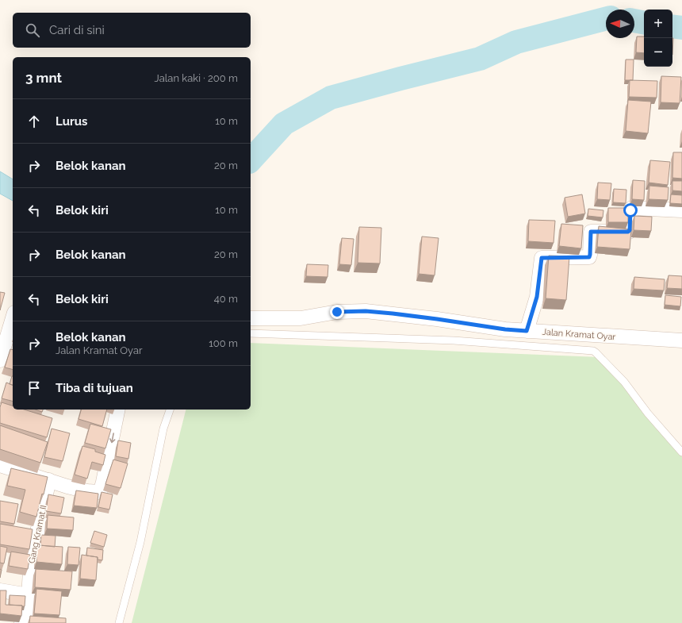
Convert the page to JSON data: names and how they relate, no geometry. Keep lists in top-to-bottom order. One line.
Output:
{"streets":{"street":["Jalan Kramat Oyar","Gang Kramat II"]},"north":"left","page":{"map_buttons":["+","−"],"search":"Cari di sini","heading":["3 mnt","Jalan kaki · 200 m"],"list":[["Lurus","10 m"],["Belok kanan","20 m"],["Belok kiri","10 m"],["Belok kanan","20 m"],["Belok kiri","40 m"],["Belok kanan","Jalan Kramat Oyar","100 m"],"Tiba di tujuan"]}}
